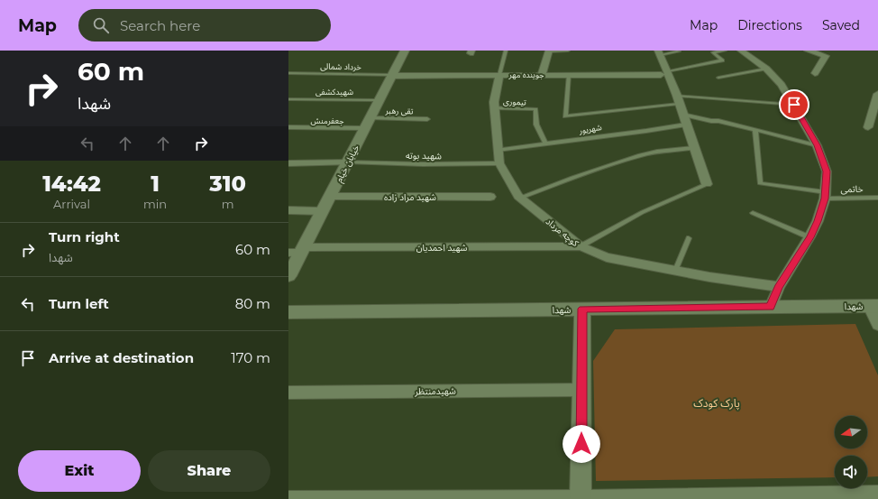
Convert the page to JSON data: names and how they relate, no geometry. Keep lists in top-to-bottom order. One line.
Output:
{"streets":{"street":["جوینده مهر","خیابان خیام","شهید مراد زاده","کوچه مرداد","شهید احمدیان","شهدا","شهیدمنتظر"],"lane":["خرداد شمالی","شهیدکشفی","تیموری","تقی رهبر","جعفرمنش","شهریور","شهید بوته","خاتمی"]},"crossings":[["خرداد شمالی","جوینده مهر"],["خرداد شمالی","خیابان خیام"],["جوینده مهر","خیابان خیام"],["جوینده مهر","کوچه مرداد"],["شهیدکشفی","خیابان خیام"],["تیموری","شهریور"],["تیموری","کوچه مرداد"],["تقی رهبر","جعفرمنش"],["تقی رهبر","خیابان خیام"],["جعفرمنش","خیابان خیام"],["شهریور","کوچه مرداد"],["شهید بوته","خیابان خیام"],["شهید بوته","کوچه مرداد"],["خیابان خیام","شهید مراد زاده"],["خیابان خیام","شهید احمدیان"],["کوچه مرداد","شهید احمدیان"]],"parks":["پارک کودک"],"north":"left","page":{"header":"Map","search":"Search here","nav":["Map","Directions","Saved"],"turn":["60 m","شهدا"],"eta":["14:42","Arrival","1","min","310","m"],"list":[{"name":"Turn right","note":"شهدا","value":"60 m"},{"name":"Turn left","value":"80 m"},{"name":"Arrive at destination","value":"170 m"}],"buttons":["Exit","Share"]}}
